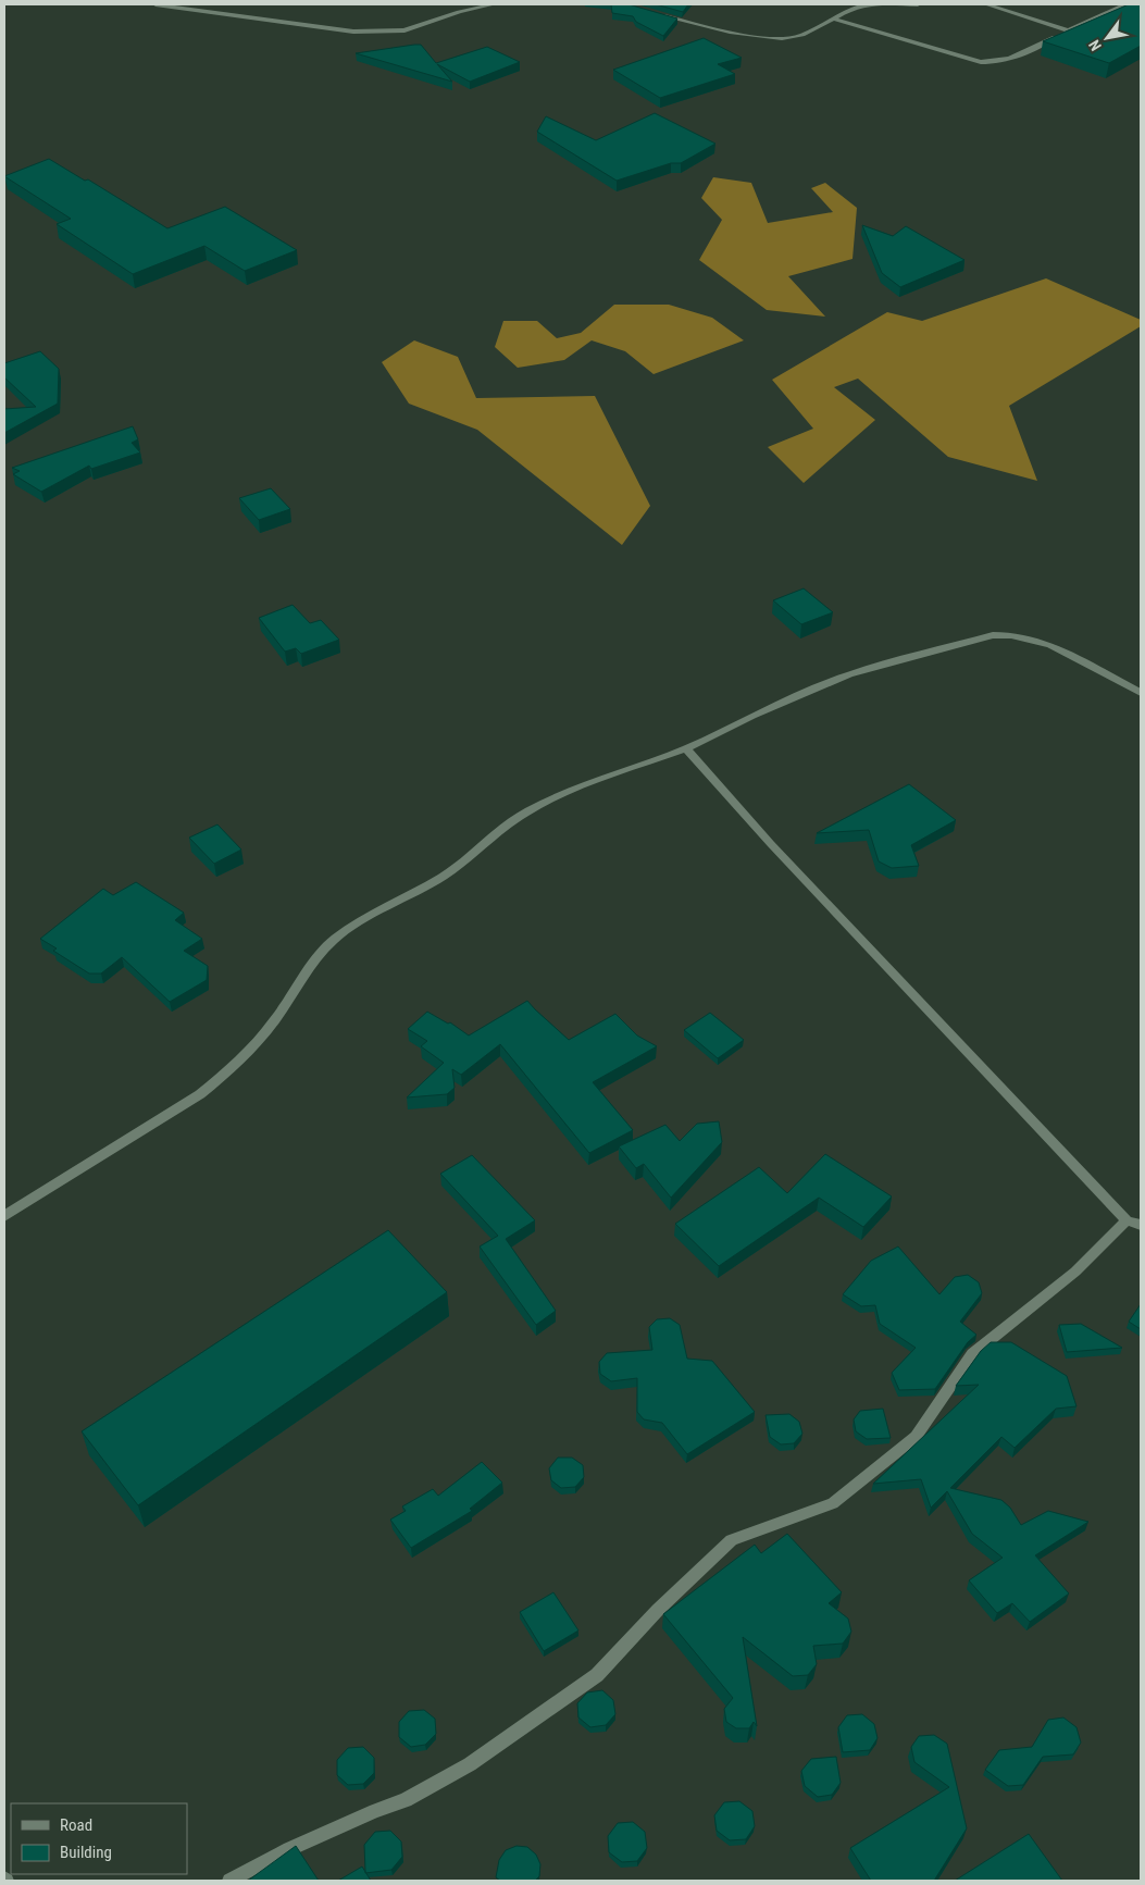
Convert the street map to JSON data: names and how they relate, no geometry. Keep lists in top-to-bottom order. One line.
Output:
{"legend":["Road","Building"],"north":"bottom left"}
